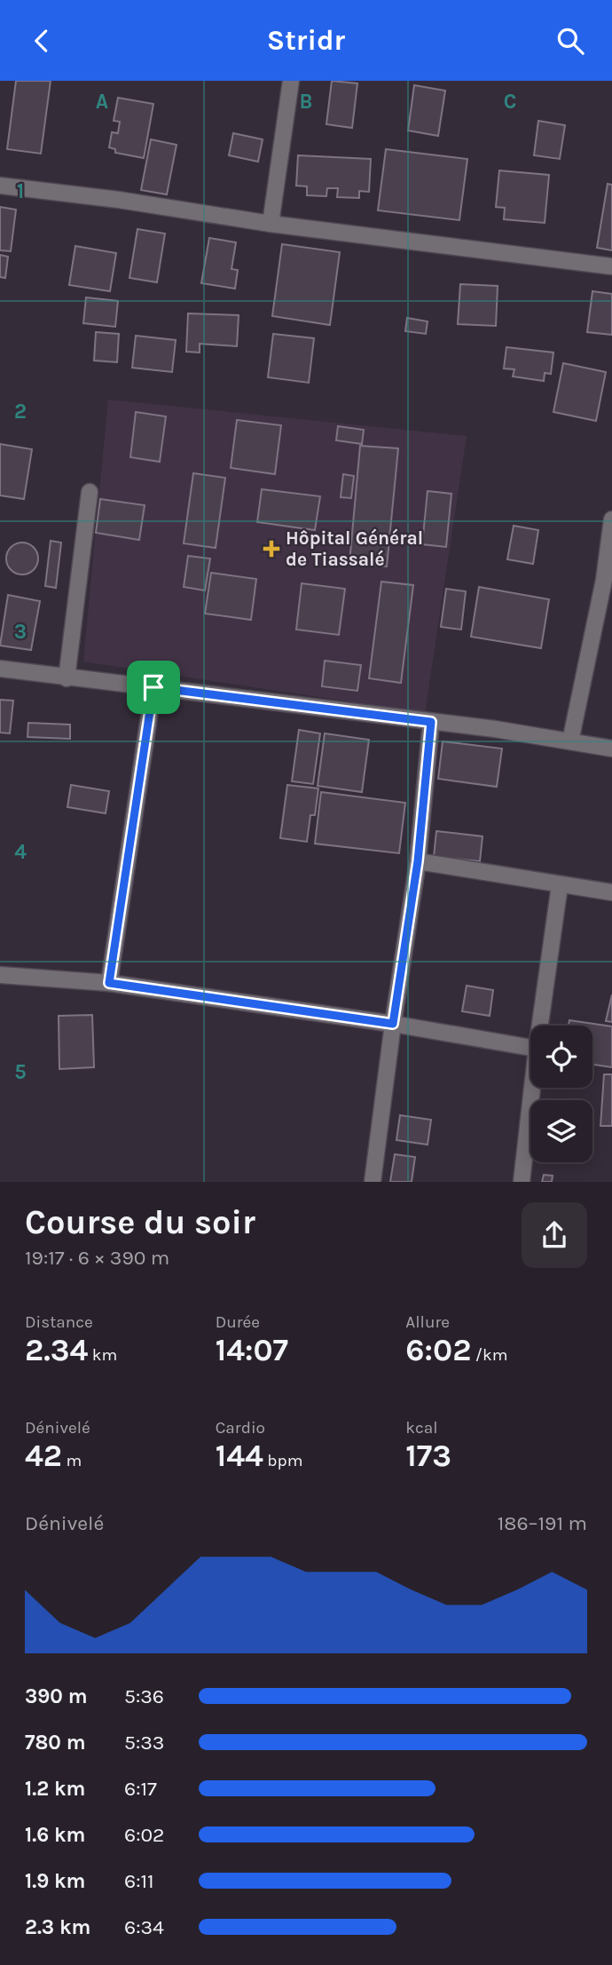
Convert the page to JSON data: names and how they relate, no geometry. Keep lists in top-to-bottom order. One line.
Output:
{"places":{"health":["Hôpital Général de Tiassalé"]},"page":{"header":"Stridr","heading":["Course du soir","19:17 · 6 × 390 m"],"stats":[["Distance","2.34 km"],["Durée","14:07"],["Allure","6:02 /km"],["Dénivelé","42 m"],["Cardio","144 bpm"],["kcal","173"]],"chart":["Dénivelé","186–191 m"],"list":[{"name":"390 m","note":"5:36"},{"name":"780 m","note":"5:33"},{"name":"1.2 km","note":"6:17"},{"name":"1.6 km","note":"6:02"},{"name":"1.9 km","note":"6:11"},{"name":"2.3 km","note":"6:34"}]},"grid":{"columns":["A","B","C"],"rows":["1","2","3","4","5"]}}
